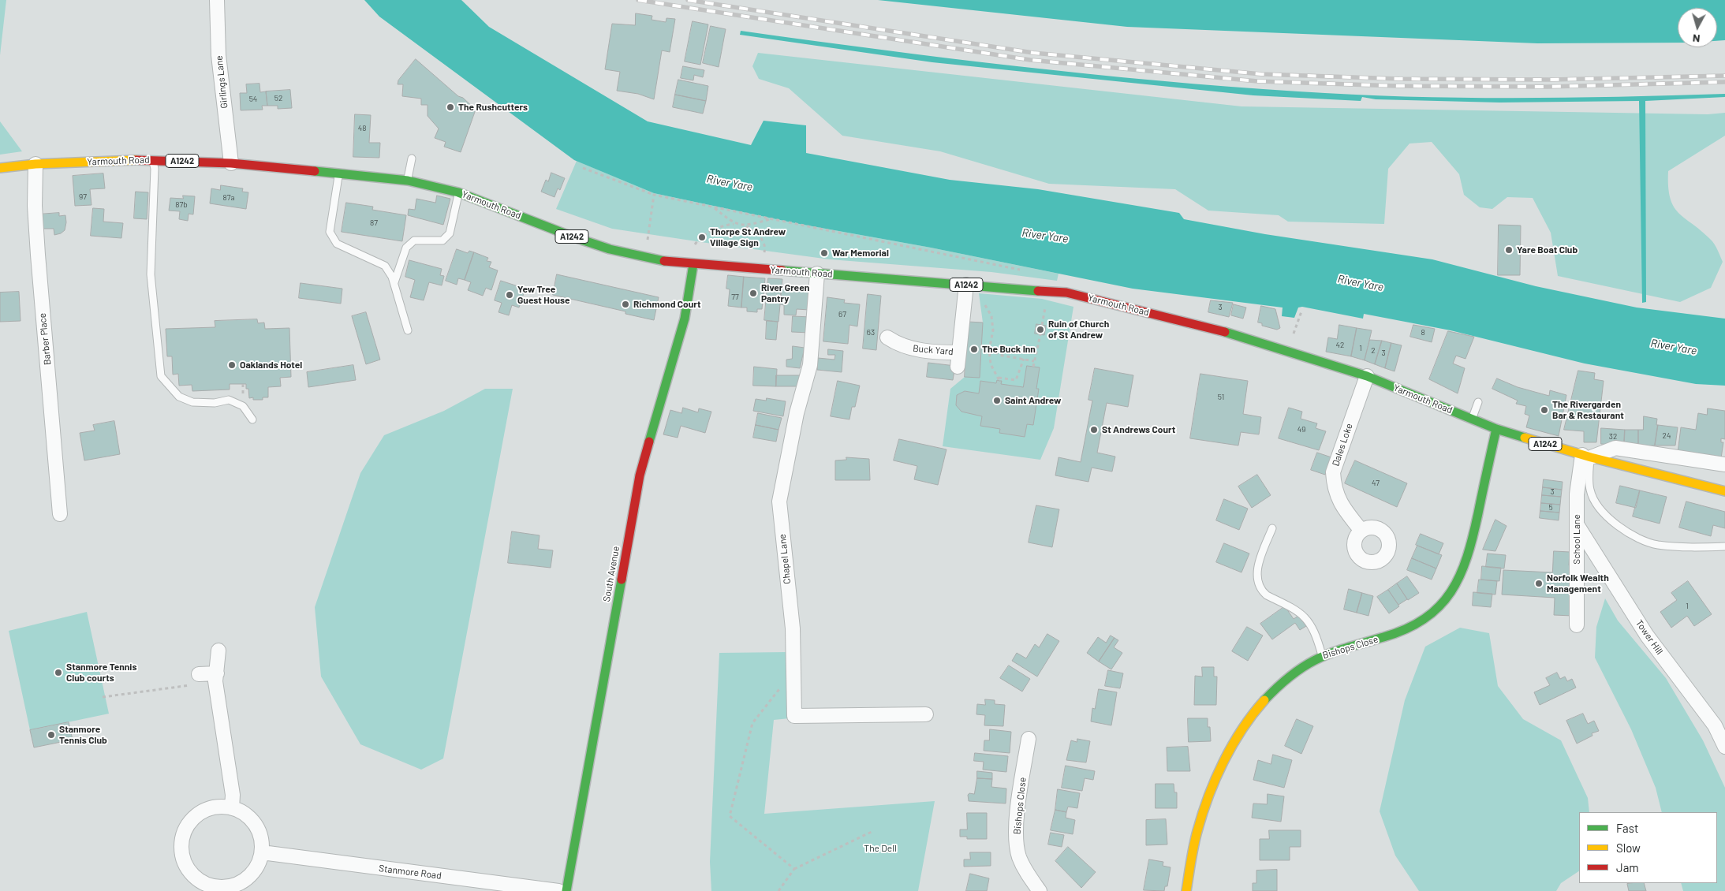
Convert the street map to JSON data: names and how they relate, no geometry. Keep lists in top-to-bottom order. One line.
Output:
{"streets":{"main road":["Yarmouth Road","A1242","South Avenue","Bishops Close"],"street":["Girlings Lane","Barber Place","Buck Yard","Dales Loke","School Lane","Chapel Lane","Tower Hill","Stanmore Road"]},"crossings":[["Girlings Lane","Yarmouth Road"],["Yarmouth Road","Barber Place"],["Yarmouth Road","Buck Yard"],["Yarmouth Road","Dales Loke"],["Yarmouth Road","School Lane"],["Yarmouth Road","Chapel Lane"],["Yarmouth Road","South Avenue"],["Yarmouth Road","Bishops Close"],["School Lane","Tower Hill"]],"water":["River Yare"],"parks":["The Dell"],"places":["The Rushcutters","Thorpe St Andrew Village Sign","Yare Boat Club","War Memorial","River Green Pantry","Yew Tree Guest House","Richmond Court","Ruin of Church of St Andrew","The Buck Inn","Oaklands Hotel","Saint Andrew","The Rivergarden Bar & Restaurant","St Andrews Court","Norfolk Wealth Management","Stanmore Tennis Club courts","Stanmore Tennis Club"],"house_numbers":["52","54","48","97","87a","87b","87","77","3","67","63","8","42","1","2","3","51","49","24","32","47","3","5","1"],"legend":["Fast","Slow","Jam"],"north":"bottom"}
